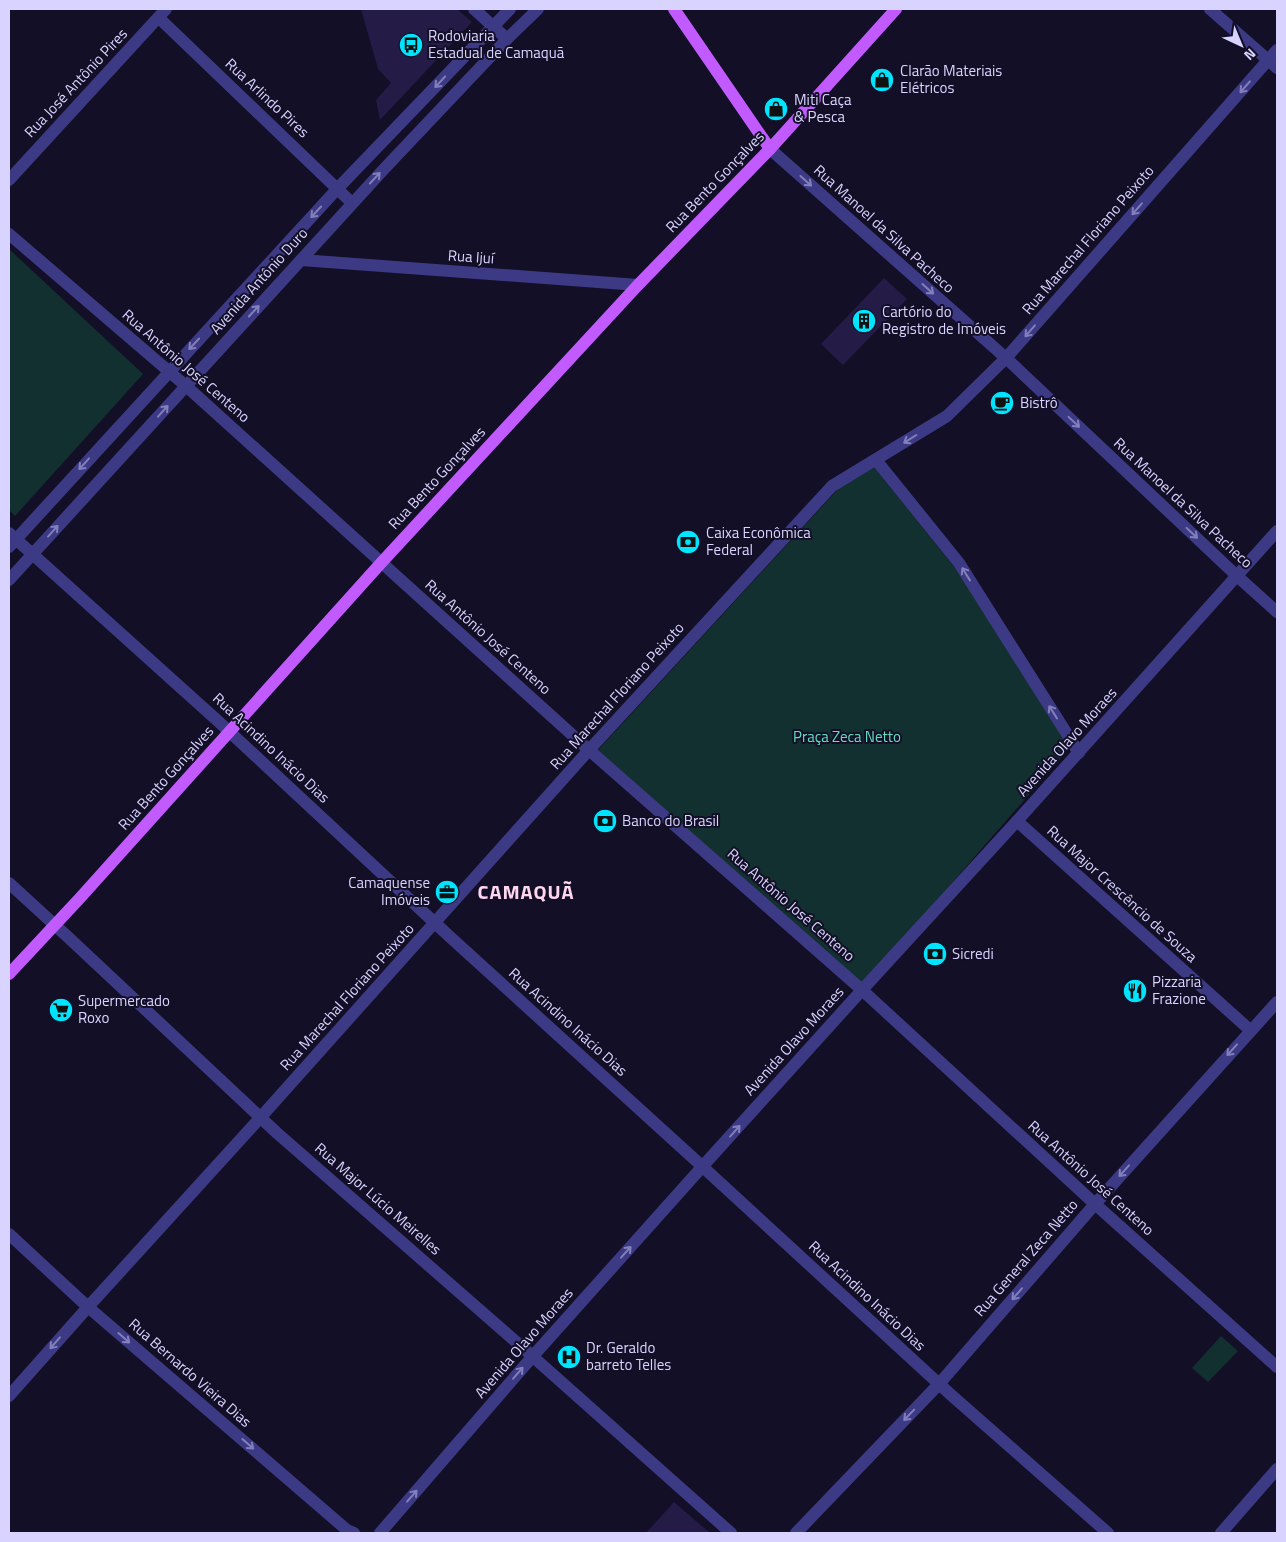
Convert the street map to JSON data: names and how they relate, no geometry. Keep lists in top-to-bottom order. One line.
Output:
{"streets":{"main road":["Rua Bento Gonçalves","Rua Manoel da Silva Pacheco"],"street":["Rua José Antônio Pires","Rua Arlindo Pires","Rua Marechal Floriano Peixoto","Rua Ijuí","Avenida Antônio Duro","Rua Antônio José Centeno","Avenida Olavo Moraes","Rua Acindino Inácio Dias","Rua Major Crescêncio de Souza","Rua Major Lúcio Meirelles","Rua General Zeca Netto","Rua Bernardo Vieira Dias"]},"crossings":[["Rua José Antônio Pires","Rua Arlindo Pires"],["Rua Arlindo Pires","Avenida Antônio Duro"],["Rua Bento Gonçalves","Rua Manoel da Silva Pacheco"],["Rua Bento Gonçalves","Rua Ijuí"],["Rua Bento Gonçalves","Rua Antônio José Centeno"],["Rua Bento Gonçalves","Rua Acindino Inácio Dias"],["Rua Bento Gonçalves","Rua Major Lúcio Meirelles"],["Rua Manoel da Silva Pacheco","Rua Marechal Floriano Peixoto"],["Rua Manoel da Silva Pacheco","Avenida Olavo Moraes"],["Rua Marechal Floriano Peixoto","Rua Antônio José Centeno"],["Rua Marechal Floriano Peixoto","Rua Acindino Inácio Dias"],["Rua Marechal Floriano Peixoto","Rua Major Lúcio Meirelles"],["Rua Marechal Floriano Peixoto","Rua Bernardo Vieira Dias"],["Rua Ijuí","Avenida Antônio Duro"],["Avenida Antônio Duro","Rua Antônio José Centeno"],["Avenida Antônio Duro","Rua Acindino Inácio Dias"],["Rua Antônio José Centeno","Avenida Olavo Moraes"],["Rua Antônio José Centeno","Rua General Zeca Netto"],["Avenida Olavo Moraes","Rua Acindino Inácio Dias"],["Avenida Olavo Moraes","Rua Major Crescêncio de Souza"],["Avenida Olavo Moraes","Rua Major Lúcio Meirelles"],["Rua Acindino Inácio Dias","Rua General Zeca Netto"],["Rua Major Crescêncio de Souza","Rua General Zeca Netto"]],"one_way":["Rua Manoel da Silva Pacheco","Rua Marechal Floriano Peixoto","Avenida Olavo Moraes","Rua General Zeca Netto","Rua Bernardo Vieira Dias"],"districts":["CAMAQUÃ"],"parks":["Praça Zeca Netto"],"places":{"bus stop":["Rodoviaria Estadual de Camaquã"],"shop":["Clarão Materiais Elétricos","Miti Caça & Pesca"],"building":["Cartório do Registro de Imóveis"],"cafe":["Bistrô"],"bank":["Caixa Econômica Federal","Banco do Brasil","Sicredi"],"office":["Camaquense Imóveis"],"restaurant":["Pizzaria Frazione"],"supermarket":["Supermercado Roxo"],"hospital":["Dr. Geraldo barreto Telles"]},"north":"bottom right"}
